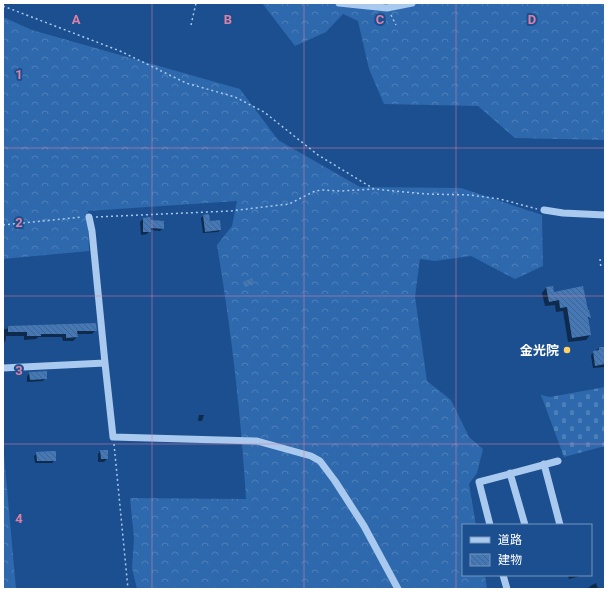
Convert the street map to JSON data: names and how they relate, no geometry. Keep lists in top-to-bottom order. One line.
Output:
{"places":["金光院"],"legend":["道路","建物"],"grid":{"columns":["A","B","C","D"],"rows":["1","2","3","4"]}}
